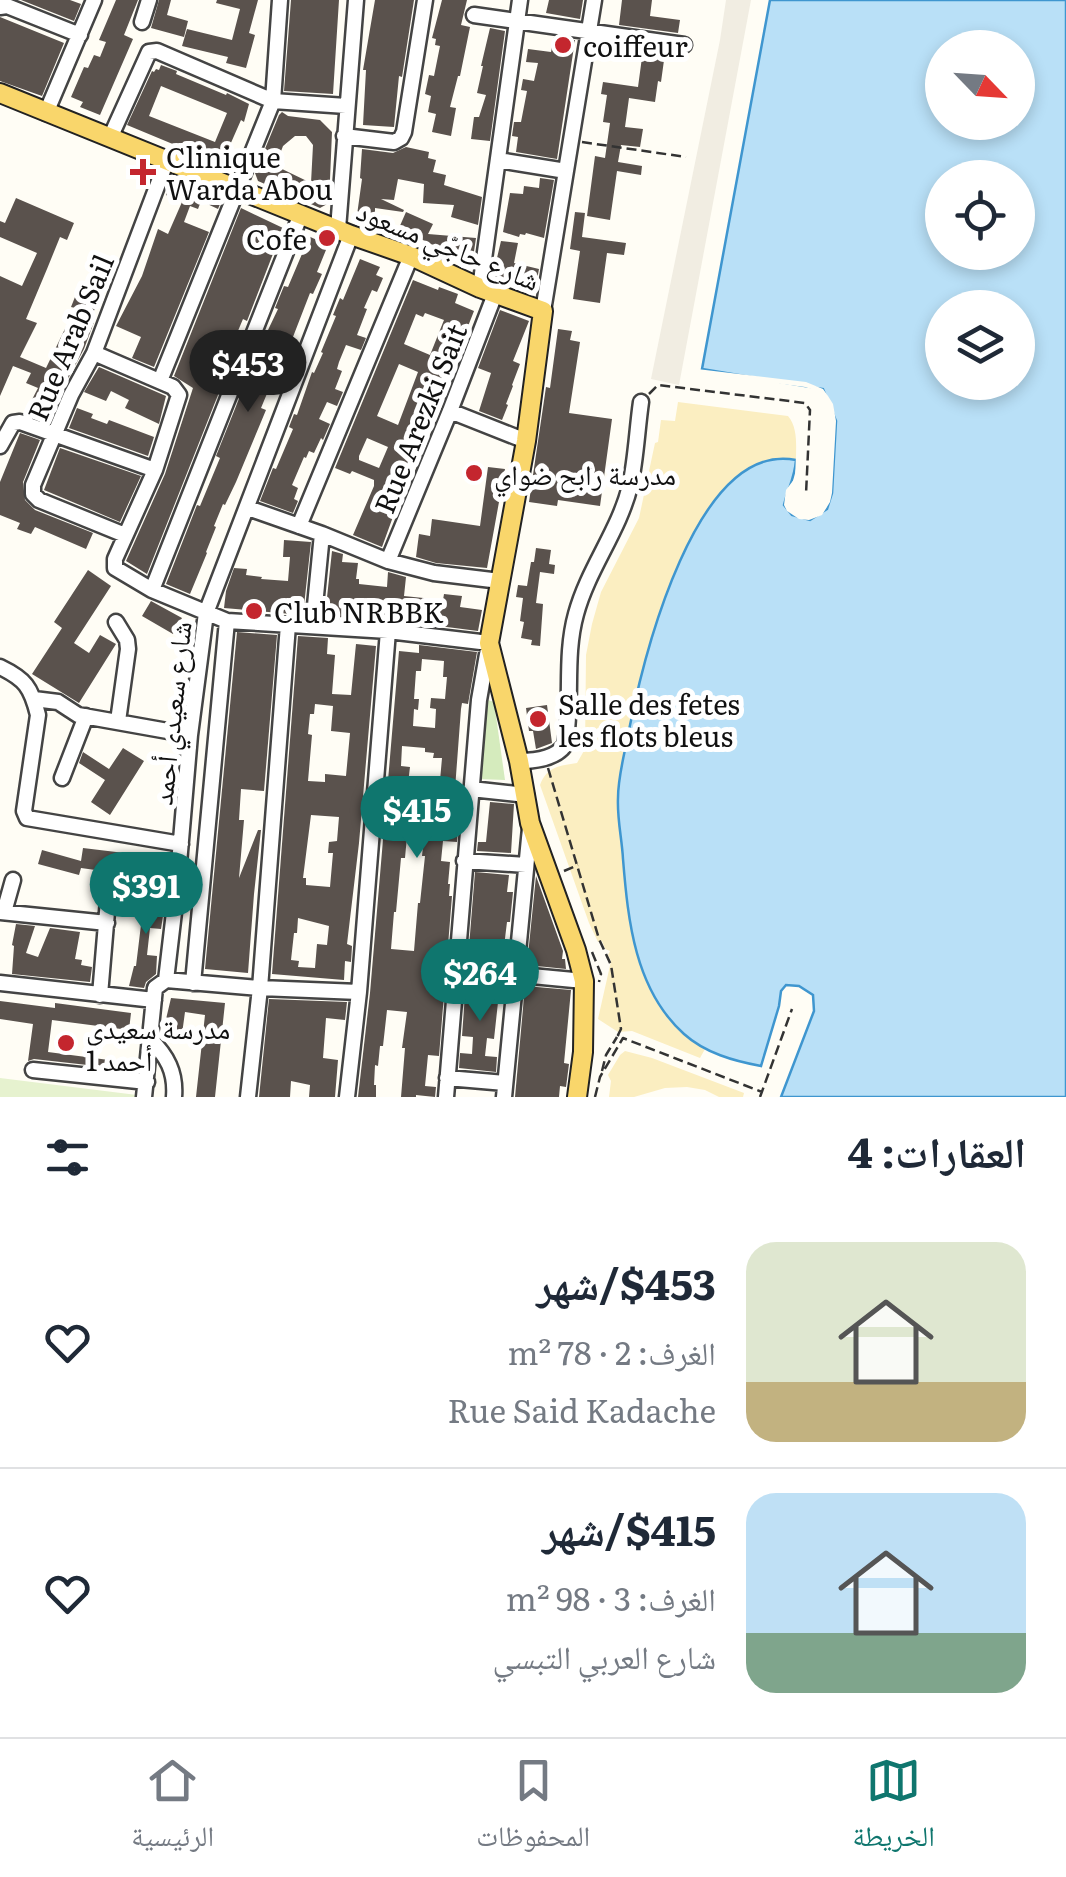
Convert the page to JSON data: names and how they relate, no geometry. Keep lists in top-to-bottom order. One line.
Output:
{"streets":{"main road":["شارع حاجّي مسعود"],"street":["Rue Arab Sail","Rue Arezki Sait","شارع سعيدي أحمد"]},"crossings":[["شارع حاجّي مسعود","Rue Arab Sail"],["شارع حاجّي مسعود","Rue Arezki Sait"],["شارع حاجّي مسعود","شارع سعيدي أحمد"]],"places":{"other":["coiffeur","Cofe","مدرسة رابح ضواي","Club NRBBK","Salle des fetes les flots bleus","مدرسة سعيدي أحمد 1"],"health":["Clinique Warda Abou"]},"north":"bottom right","page":{"price":["$453","$415","$391","$264"],"heading":"العقارات: 4","list":[{"name":"$453/شهر","note":"الغرف: 2 · 78 m² · Rue Said Kadache"},{"name":"$415/شهر","note":"الغرف: 3 · 98 m² · شارع العربي التبسي"}],"tabs":["الخريطة","المحفوظات","الرئيسية"]}}
